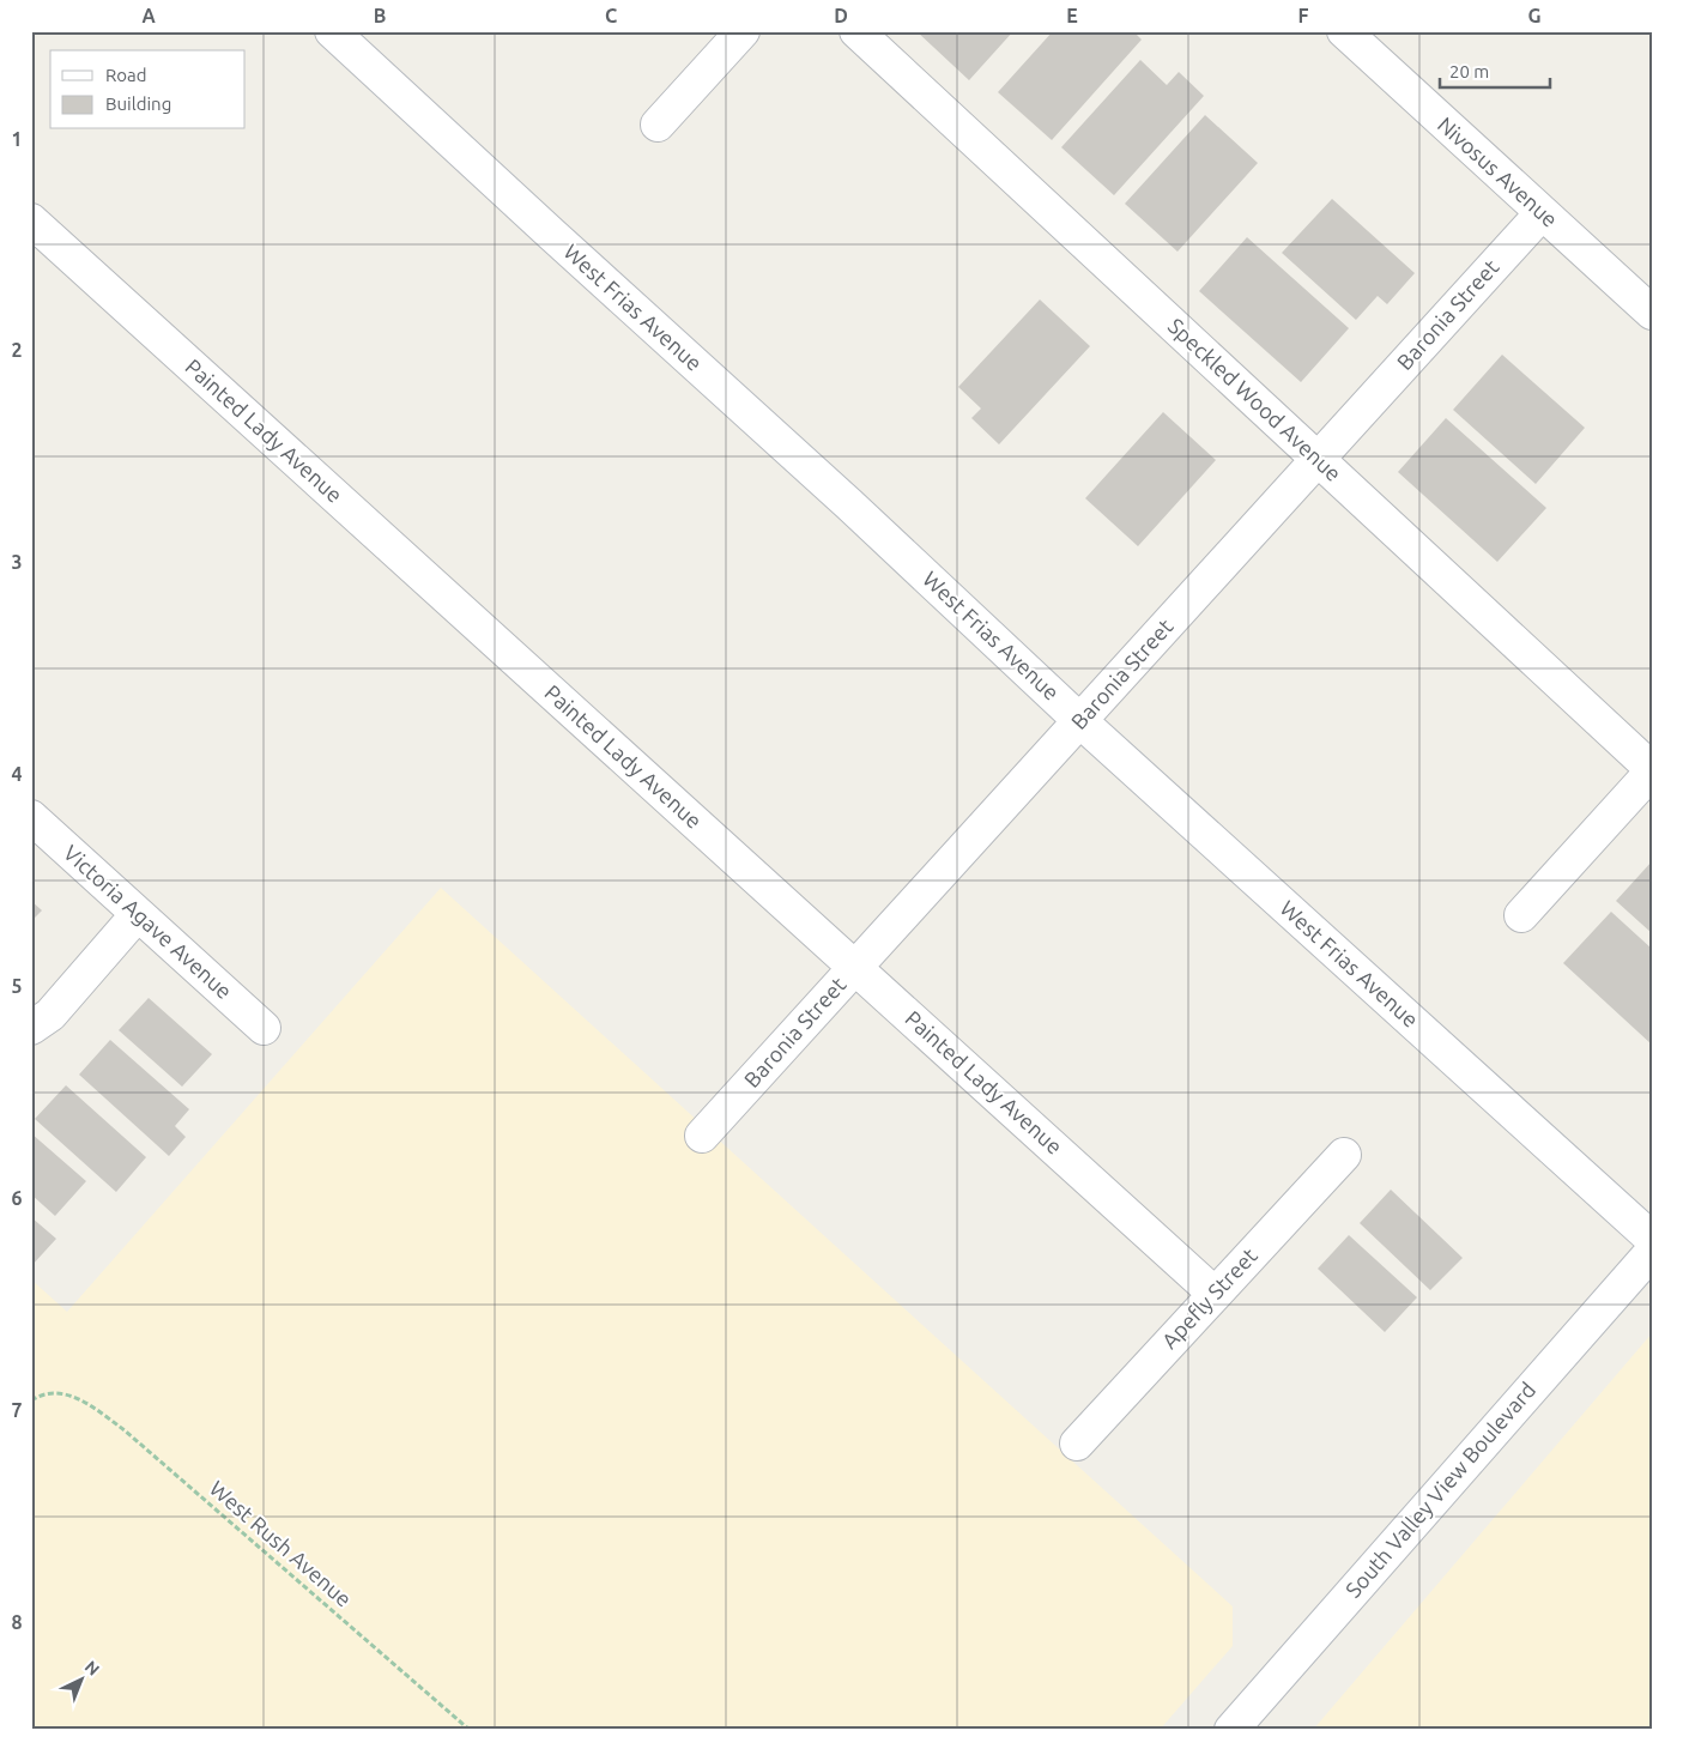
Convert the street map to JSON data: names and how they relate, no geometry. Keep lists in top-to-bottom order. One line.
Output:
{"streets":{"street":["Nivosus Avenue","West Frias Avenue","Baronia Street","Speckled Wood Avenue","Painted Lady Avenue","Victoria Agave Avenue","Apefly Street","South Valley View Boulevard"],"path":["West Rush Avenue"]},"crossings":[["Nivosus Avenue","Baronia Street"],["West Frias Avenue","Baronia Street"],["Baronia Street","Speckled Wood Avenue"],["Baronia Street","Painted Lady Avenue"],["Painted Lady Avenue","Apefly Street"]],"legend":["Road","Building"],"scale_bar":"20 m","north":"top right","grid":{"columns":["A","B","C","D","E","F","G"],"rows":["1","2","3","4","5","6","7","8"]}}
